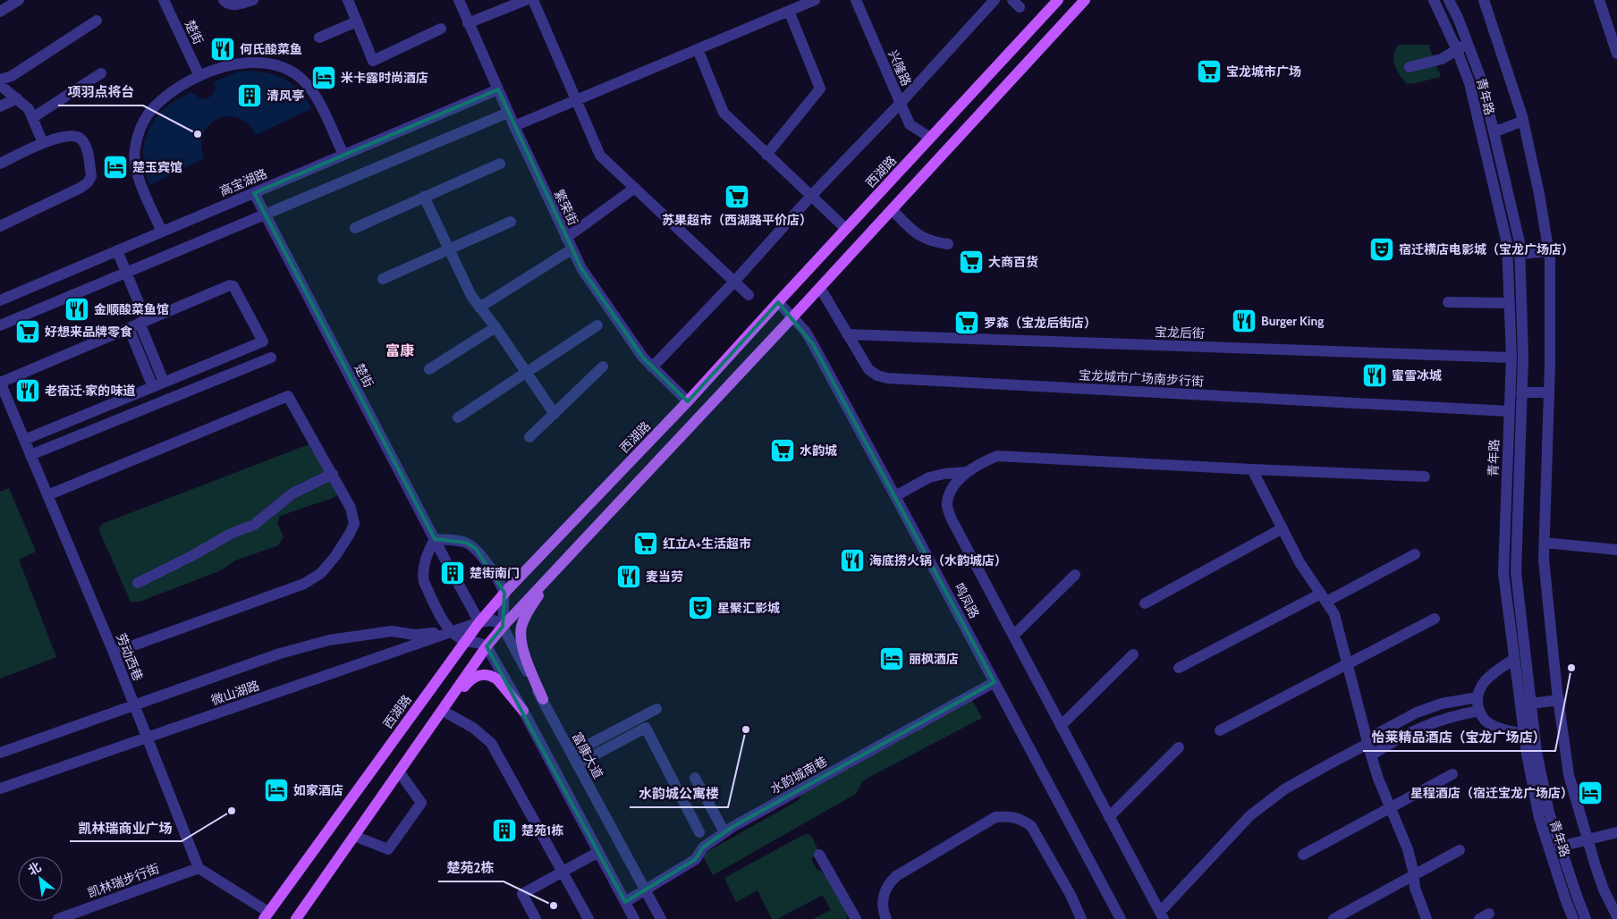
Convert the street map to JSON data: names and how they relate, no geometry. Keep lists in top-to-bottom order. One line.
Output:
{"streets":{"main road":["西湖路"],"street":["楚街","兴隆路","青年路","高宝湖路","繁荣街","宝龙后街","宝龙城市广场南步行街","鸣凤路","劳动西巷","微山湖路","富康大道","水韵城南巷","凯林瑞步行街"]},"crossings":[["楚街","西湖路"],["楚街","高宝湖路"],["楚街","微山湖路"],["兴隆路","西湖路"],["青年路","宝龙后街"],["青年路","宝龙城市广场南步行街"],["西湖路","繁荣街"],["西湖路","鸣凤路"],["西湖路","微山湖路"],["高宝湖路","繁荣街"],["宝龙后街","宝龙城市广场南步行街"],["鸣凤路","水韵城南巷"],["劳动西巷","微山湖路"],["劳动西巷","凯林瑞步行街"],["富康大道","水韵城南巷"]],"districts":["富康"],"places":{"restaurant":["何氏酸菜鱼","金顺酸菜鱼馆","Burger King","蜜雪冰城","老宿迁·家的味道","海底捞火锅（水韵城店）","麦当劳"],"supermarket":["宝龙城市广场","苏果超市（西湖路平价店）","大商百货","罗森（宝龙后街店）","好想来品牌零食","水韵城","红立A+生活超市"],"hotel":["米卡露时尚酒店","楚玉宾馆","丽枫酒店","如家酒店","星程酒店（宿迁宝龙广场店）"],"building":["清风亭","楚街南门","楚苑1栋"],"other":["项羽点将台","怡莱精品酒店（宝龙广场店）","水韵城公寓楼","凯林瑞商业广场","楚苑2栋"],"theatre":["宿迁横店电影城（宝龙广场店）","星聚汇影城"]},"north":"top left"}
